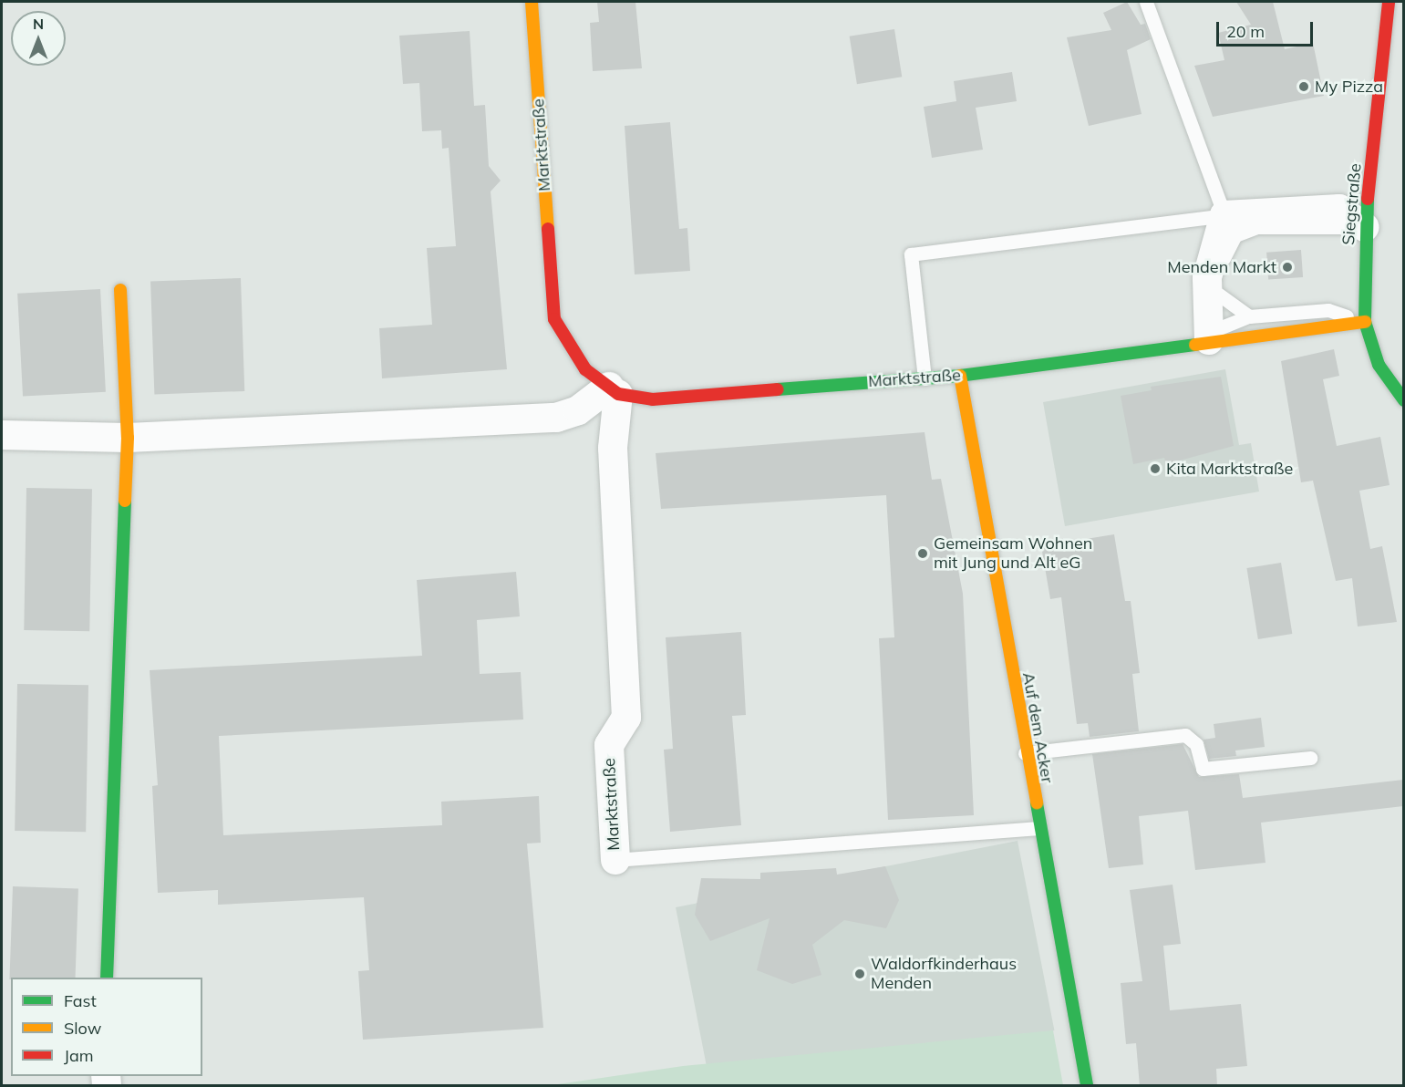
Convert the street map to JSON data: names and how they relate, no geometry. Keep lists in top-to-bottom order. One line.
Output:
{"streets":{"street":["Marktstraße","Siegstraße","Auf dem Acker"]},"crossings":[["Marktstraße","Siegstraße"],["Marktstraße","Auf dem Acker"]],"places":["My Pizza","Menden Markt","Kita Marktstraße","Gemeinsam Wohnen mit Jung und Alt eG","Waldorfkinderhaus Menden"],"legend":["Fast","Slow","Jam"],"scale_bar":"20 m","north":"top"}
